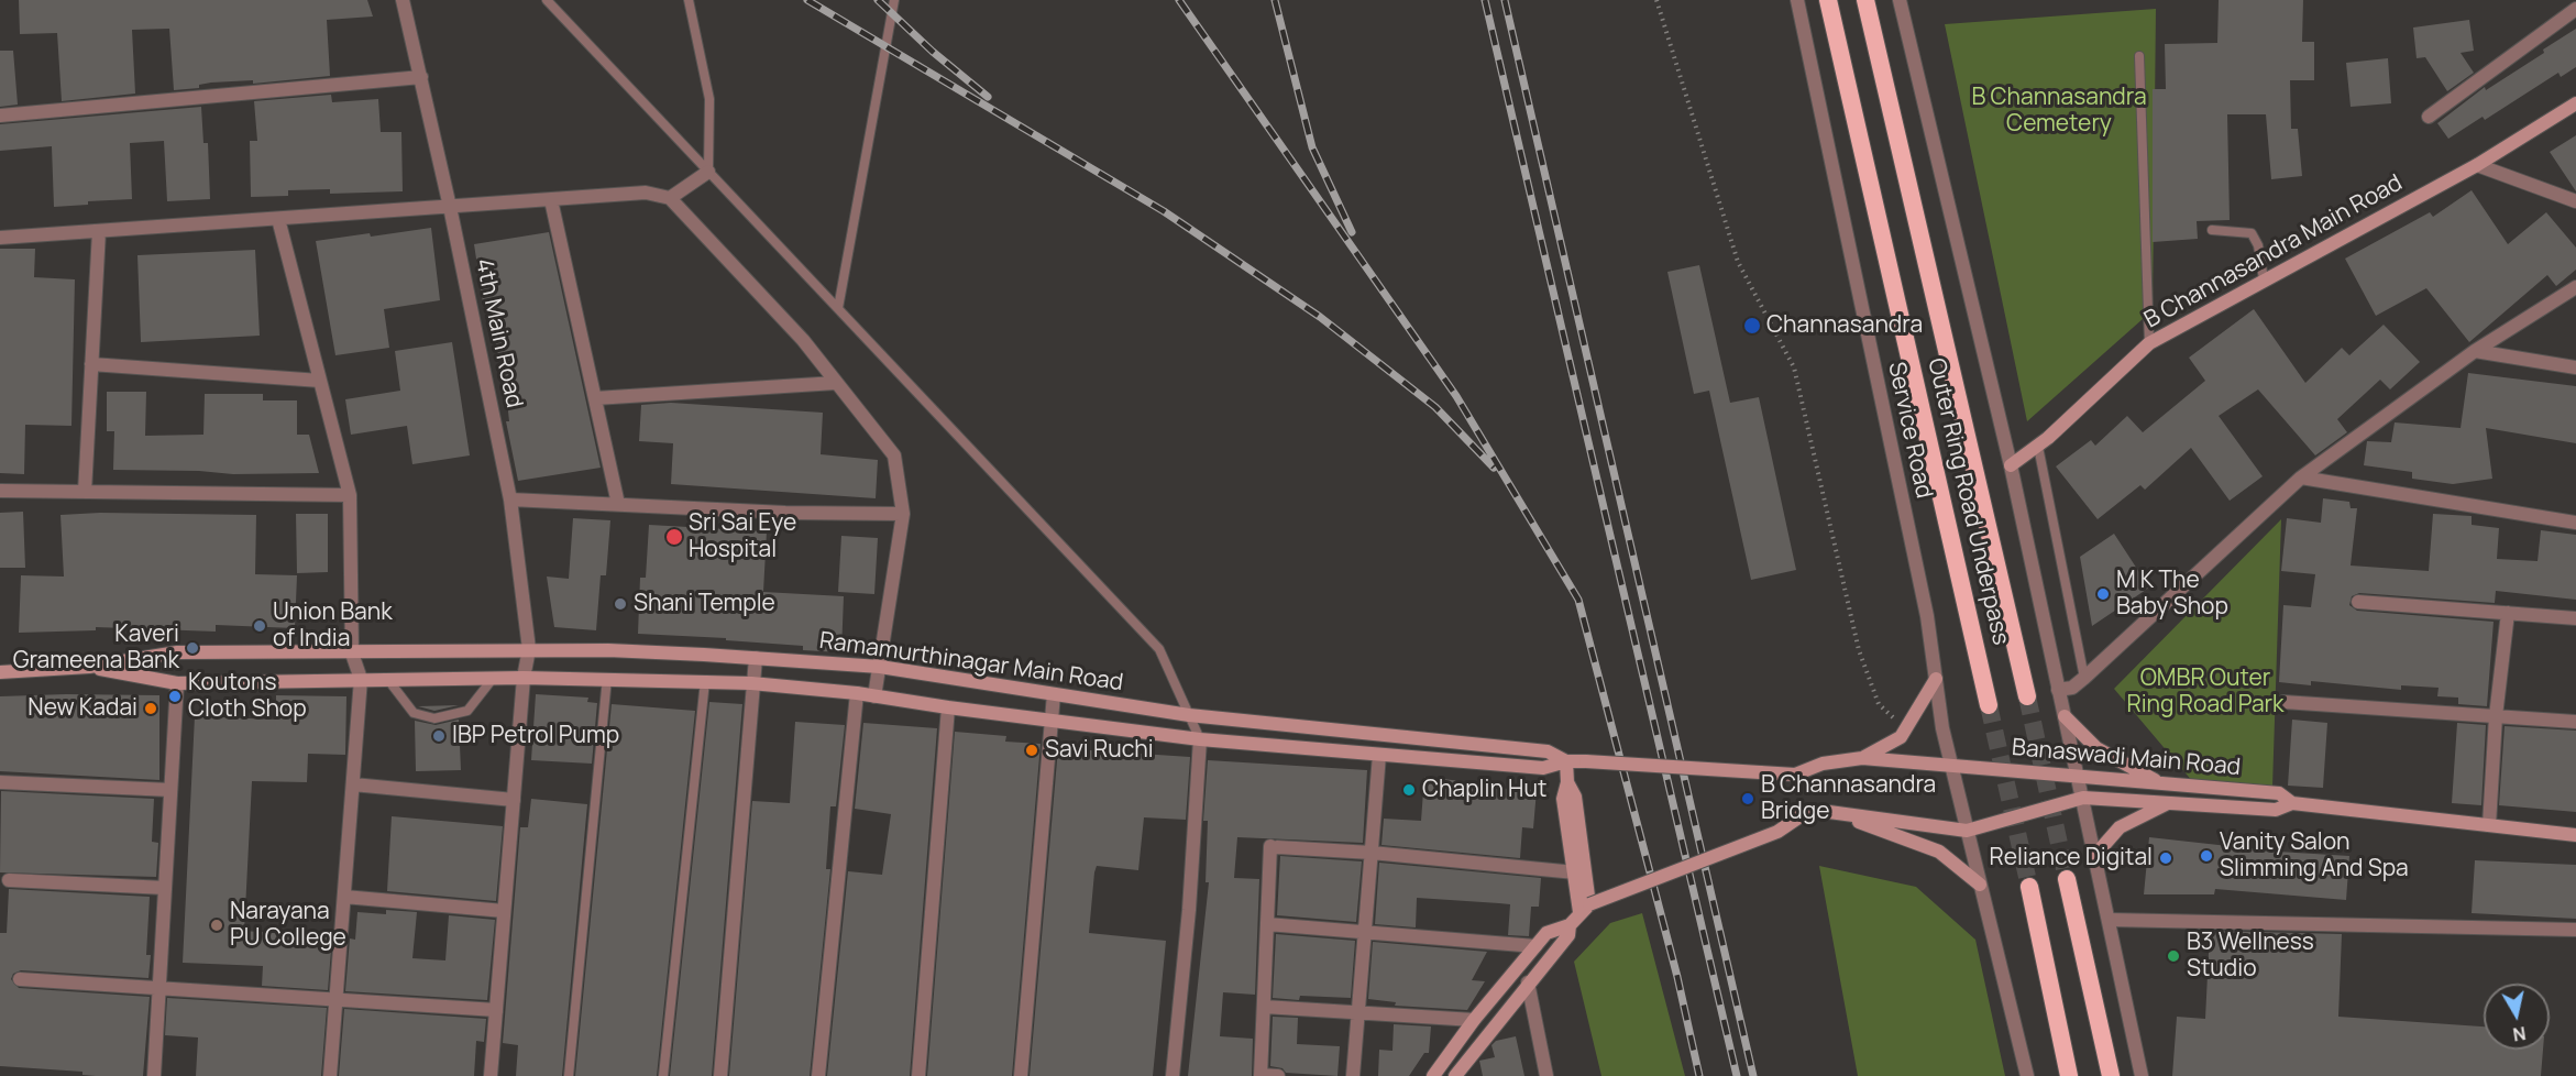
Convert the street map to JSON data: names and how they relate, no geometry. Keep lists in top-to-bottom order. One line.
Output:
{"streets":{"highway":["Outer Ring Road Underpass"],"main road":["B Channasandra Main Road","Ramamurthinagar Main Road","Banaswadi Main Road"],"street":["4th Main Road","Service Road"]},"crossings":[["4th Main Road","Ramamurthinagar Main Road"],["Service Road","Ramamurthinagar Main Road"],["Service Road","Banaswadi Main Road"],["Ramamurthinagar Main Road","Banaswadi Main Road"]],"parks":["B Channasandra Cemetery","OMBR Outer Ring Road Park"],"places":["Channasandra","Sri Sai Eye Hospital","M K The Baby Shop","Shani Temple","Union Bank of India","Kaveri Grameena Bank","Koutons Cloth Shop","New Kadai","IBP Petrol Pump","Savi Ruchi","Chaplin Hut","B Channasandra Bridge","Vanity Salon Slimming And Spa","Reliance Digital","Narayana PU College","B3 Wellness Studio"],"north":"bottom"}
